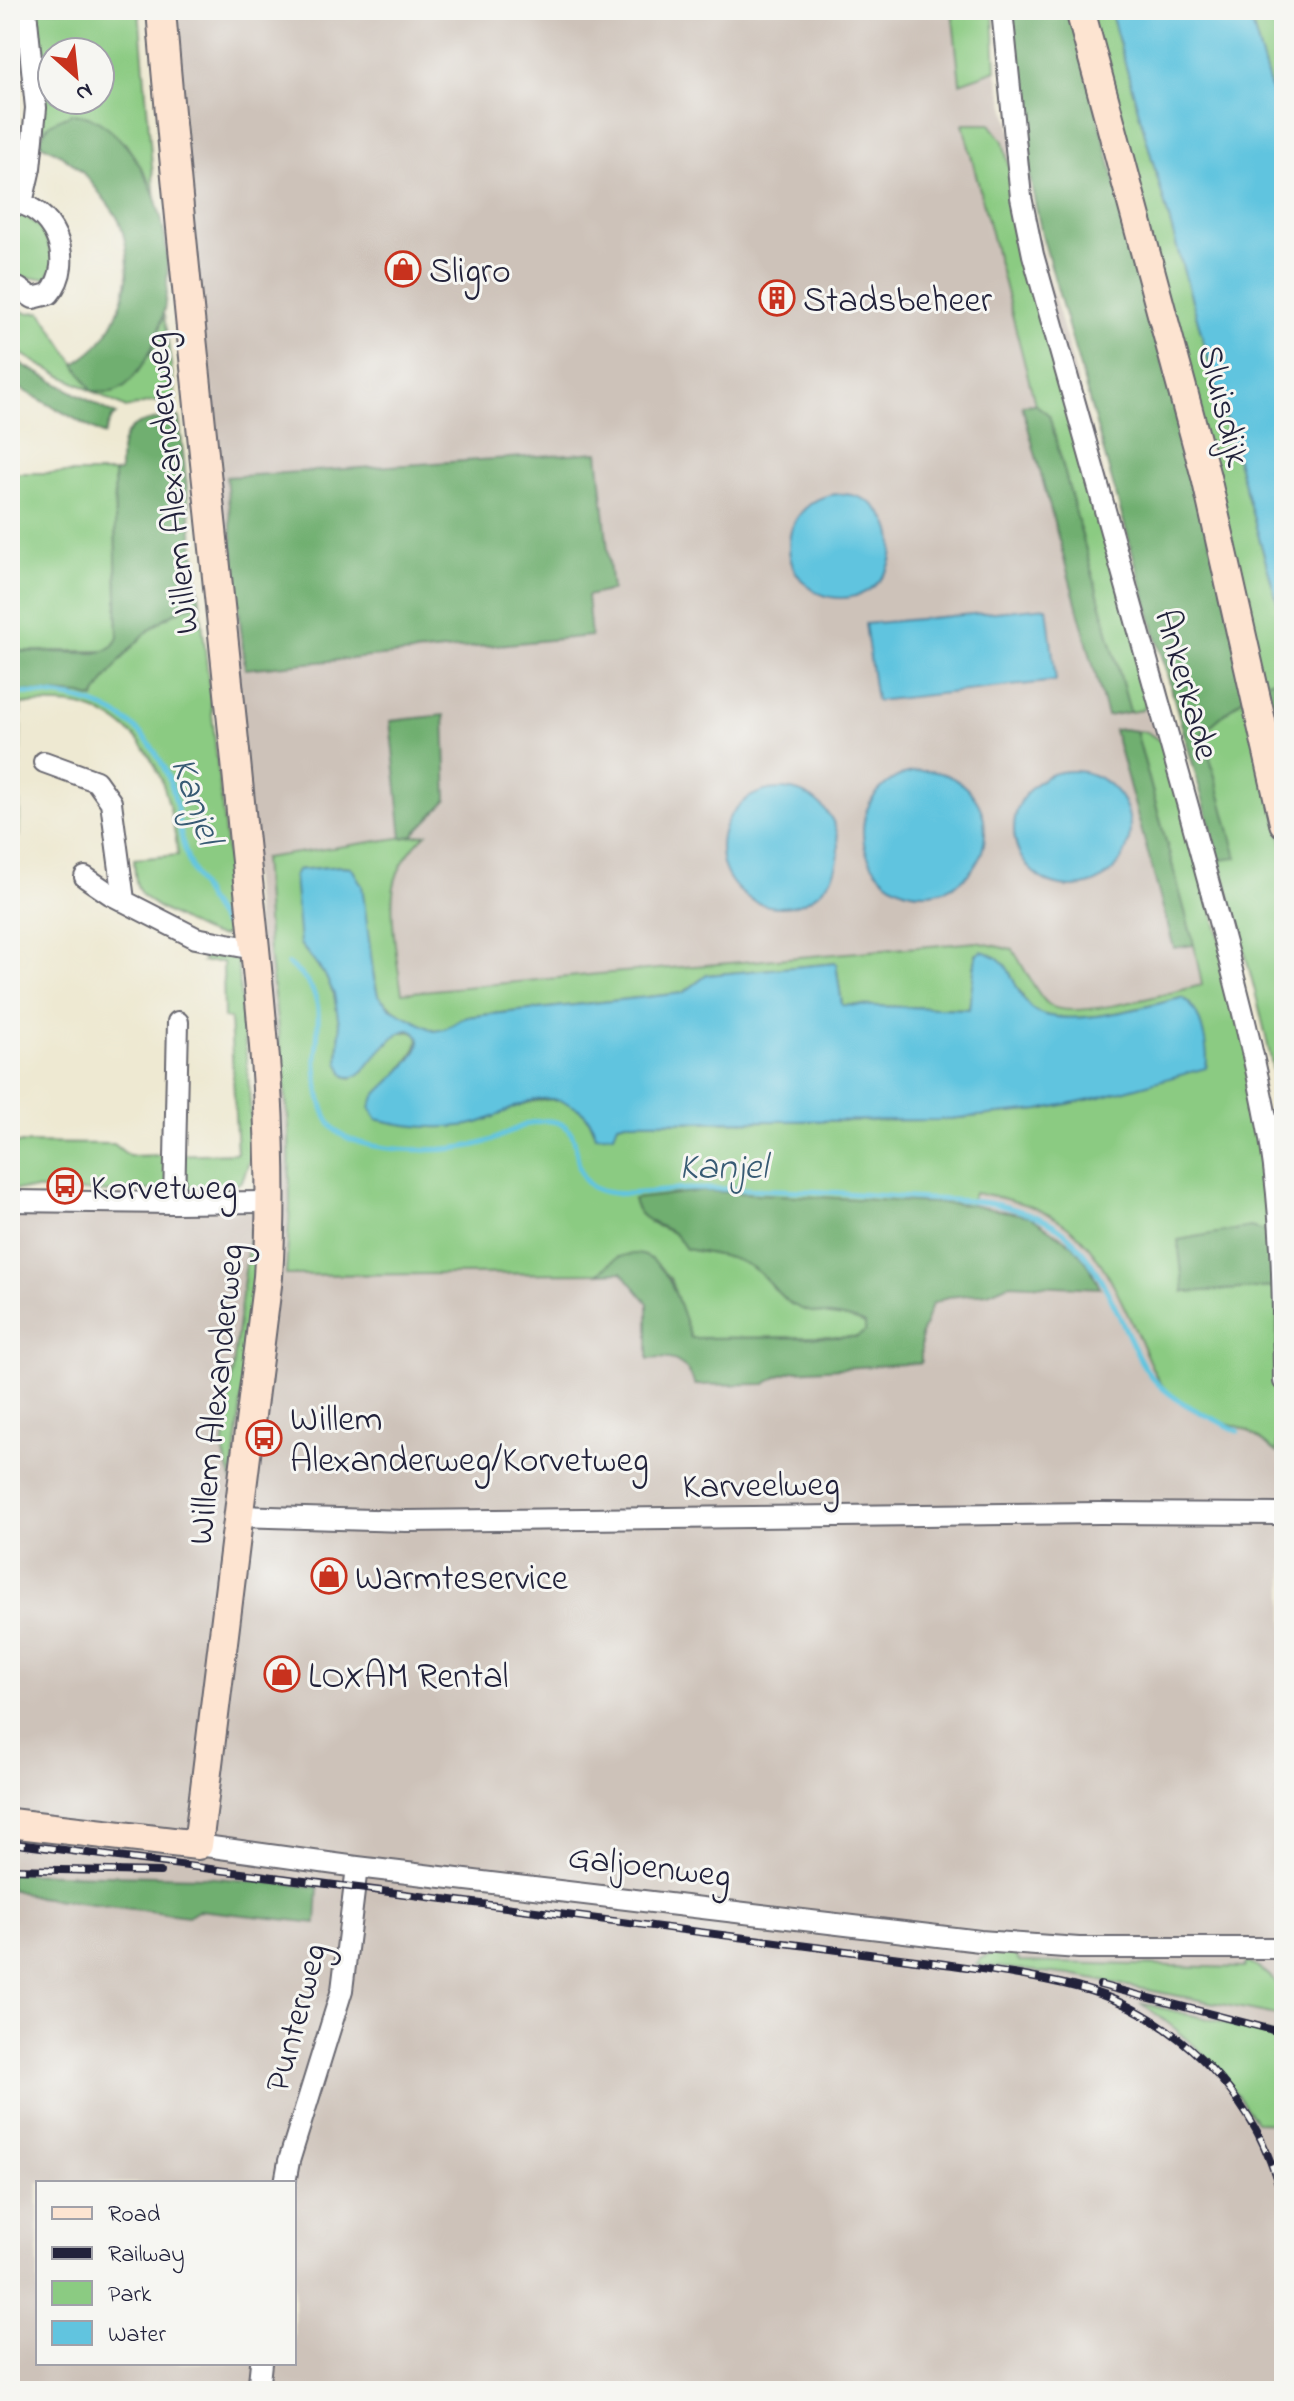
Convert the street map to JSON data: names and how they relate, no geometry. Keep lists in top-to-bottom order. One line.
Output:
{"streets":{"street":["Sluisdijk","Willem Alexanderweg","Ankerkade","Karveelweg","Galjoenweg","Punterweg"]},"crossings":[["Willem Alexanderweg","Karveelweg"],["Willem Alexanderweg","Galjoenweg"],["Galjoenweg","Punterweg"]],"water":["Kanjel"],"places":{"shop":["Sligro","Warmteservice","LOXAM Rental"],"building":["Stadsbeheer"],"bus stop":["Korvetweg","Willem Alexanderweg/Korvetweg"]},"legend":["Road","Railway","Park","Water"],"north":"bottom right"}
